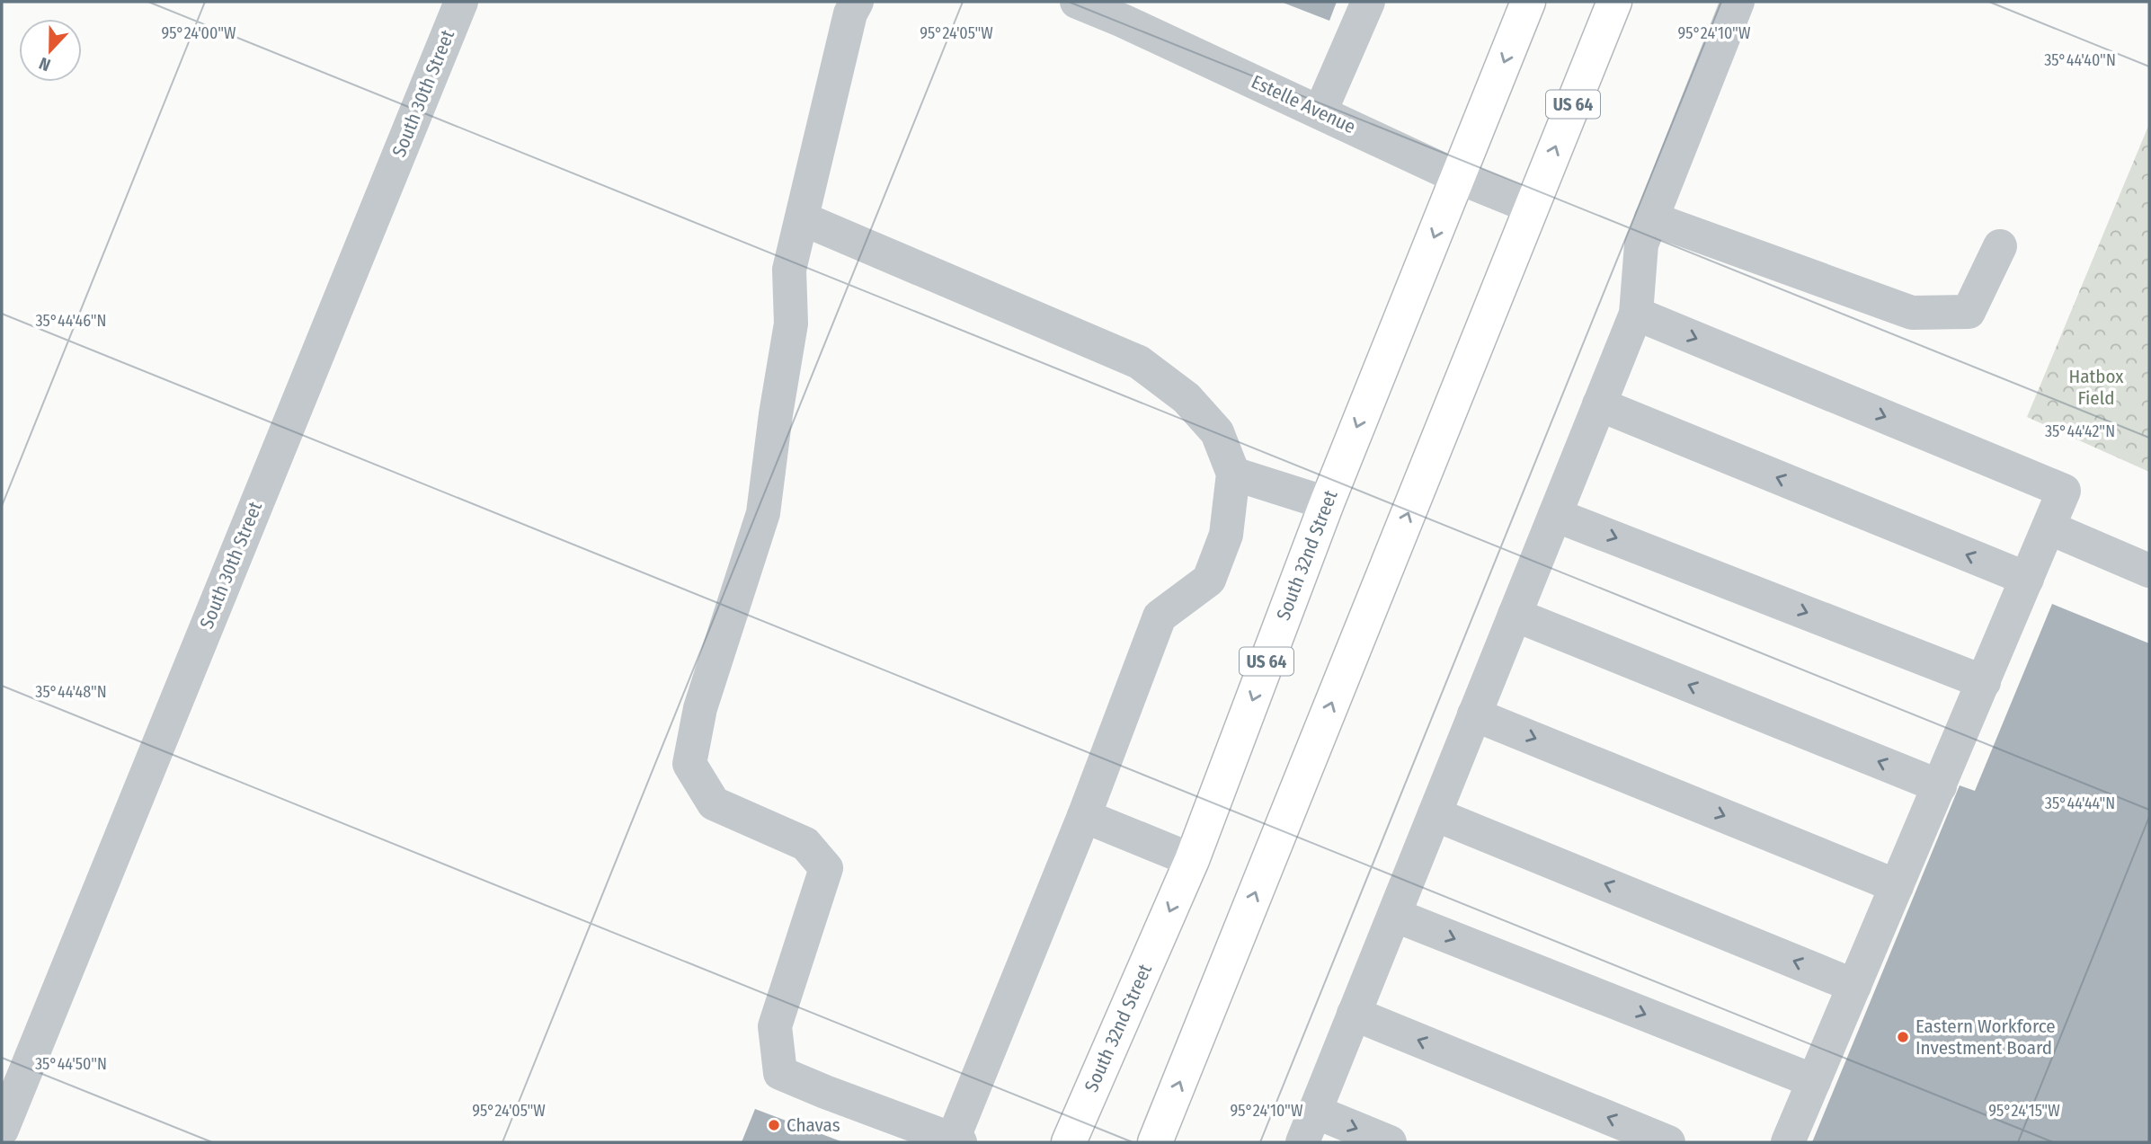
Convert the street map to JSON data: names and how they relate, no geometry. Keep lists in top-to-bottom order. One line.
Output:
{"streets":{"highway":["US 64","South 32nd Street"],"street":["South 30th Street","Estelle Avenue"]},"crossings":[["Estelle Avenue","US 64"],["Estelle Avenue","South 32nd Street"]],"parks":["Hatbox Field"],"places":["Eastern Workforce Investment Board","Chavas"],"north":"bottom","coordinates":["95°24'10\"W","95°24'00\"W","95°24'05\"W","35°44'40\"N","35°44'46\"N","35°44'42\"N","35°44'48\"N","35°44'44\"N","35°44'50\"N","95°24'15\"W"]}
